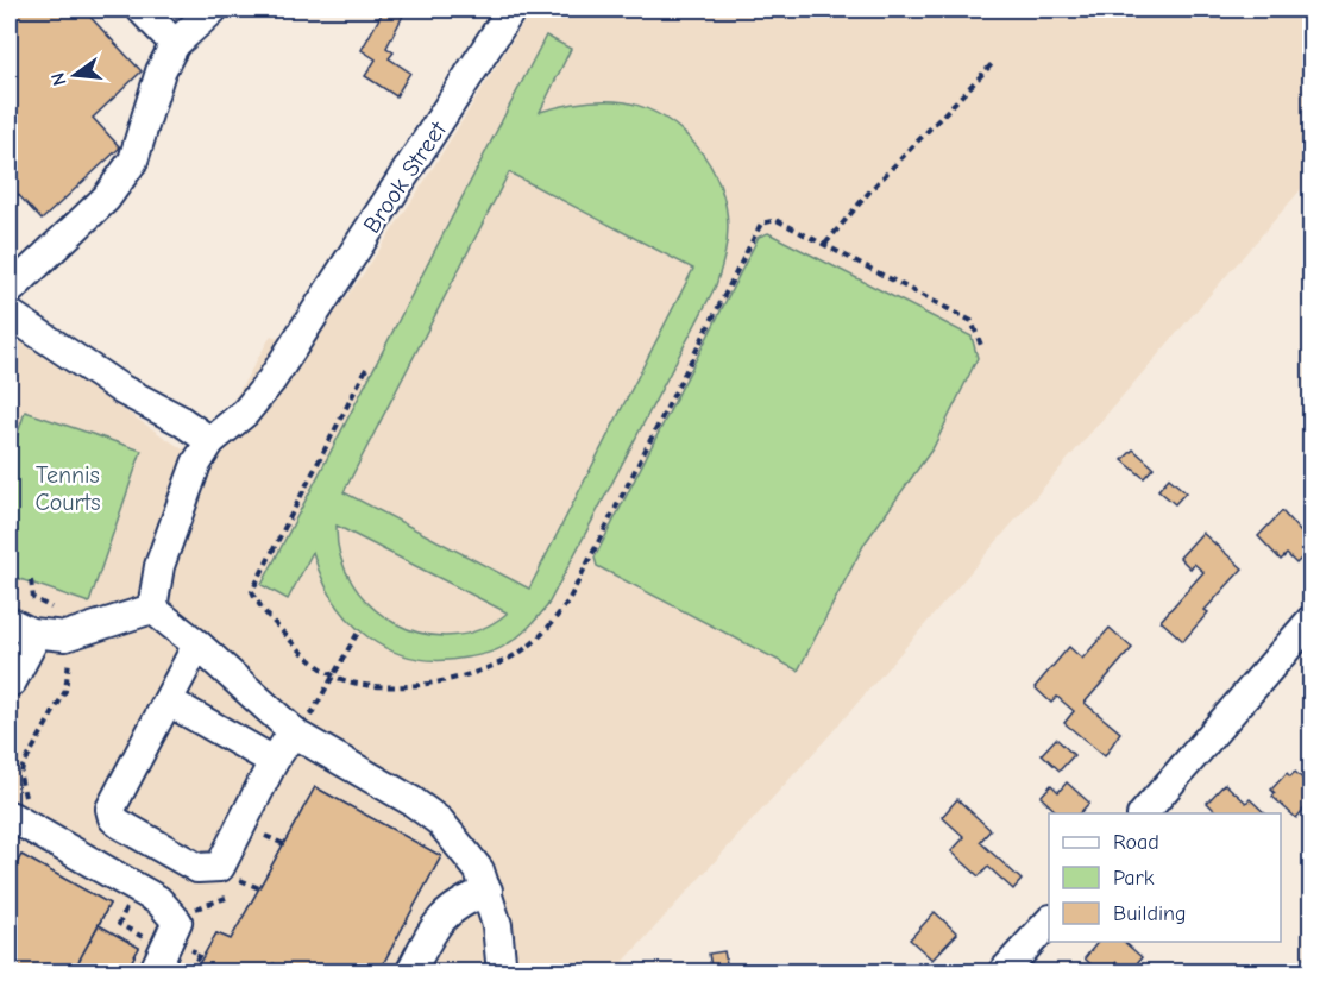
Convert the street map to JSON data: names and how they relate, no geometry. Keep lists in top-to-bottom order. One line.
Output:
{"streets":{"street":["Brook Street"]},"parks":["Tennis Courts"],"legend":["Road","Park","Building"],"north":"left"}
